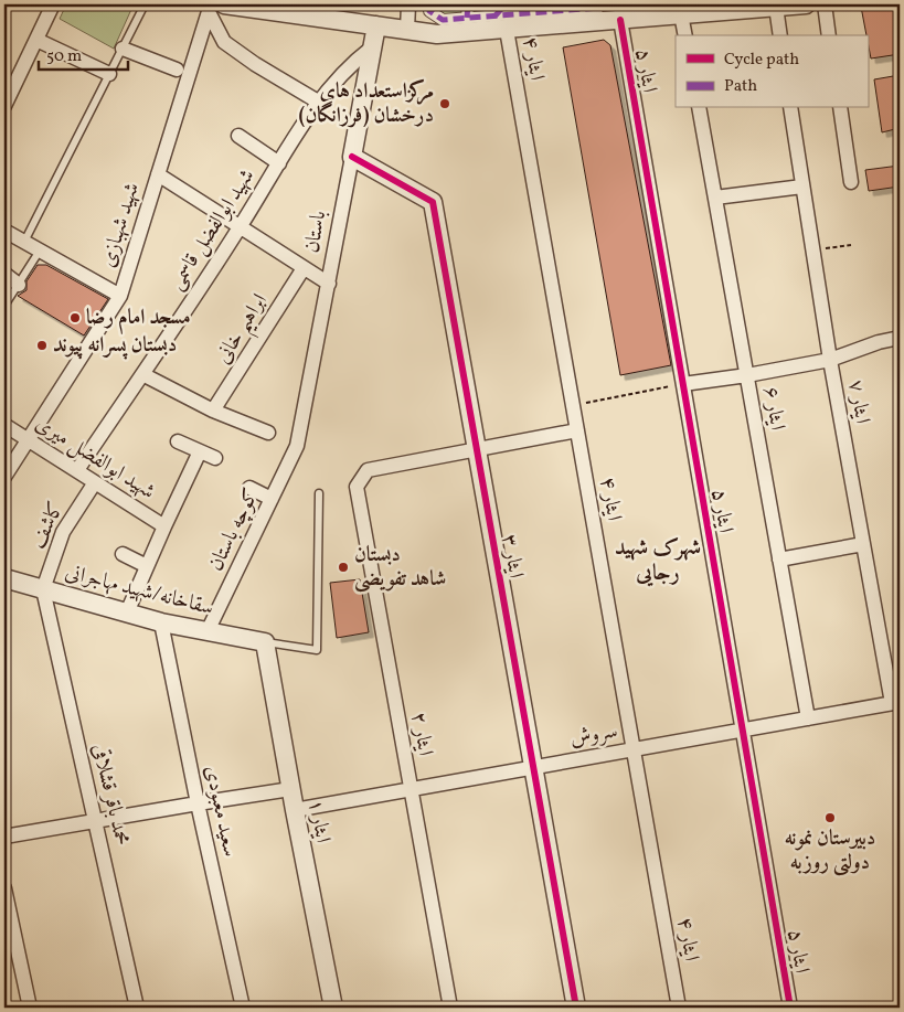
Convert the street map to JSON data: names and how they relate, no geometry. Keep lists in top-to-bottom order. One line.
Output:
{"streets":{"street":["ایثار ۴","ایثار ۵","شهید شهبازی","شهید ابوالفضل قاسمی","باستان","ابراهیم خانی","ایثار ۷","ایثار ۶","شهید ابوالفضل میری","کاشف","کوچه باستان","ایثار ۳","سقاخانه/شهید مهاجرانی","ایثار ۲","سروش","محمد باقر قشلاقی","سعید معبودی","ایثار ۱"]},"crossings":[["ایثار ۴","سروش"],["ایثار ۵","سروش"],["شهید شهبازی","شهید ابوالفضل میری"],["شهید ابوالفضل قاسمی","باستان"],["شهید ابوالفضل قاسمی","شهید ابوالفضل میری"],["باستان","کوچه باستان"],["باستان","ایثار ۳"],["ایثار ۷","سروش"],["ایثار ۶","سروش"],["شهید ابوالفضل میری","کاشف"],["کاشف","سقاخانه/شهید مهاجرانی"],["کاشف","محمد باقر قشلاقی"],["کوچه باستان","سقاخانه/شهید مهاجرانی"],["ایثار ۳","ایثار ۲"],["ایثار ۳","سروش"],["سقاخانه/شهید مهاجرانی","محمد باقر قشلاقی"],["سقاخانه/شهید مهاجرانی","سعید معبودی"],["سقاخانه/شهید مهاجرانی","ایثار ۱"],["ایثار ۲","سروش"],["سروش","ایثار ۱"]],"districts":["شهرک شهید رجایی"],"places":["مرکزاستعداد های درخشان (فرزانگان)","مسجد امام رضا","دبستان پسرانه پیوند","دبستان شاهد تفویضی","دبیرستان نمونه دولتی روزبه"],"legend":["Cycle path","Path"],"scale_bar":"50 m"}
